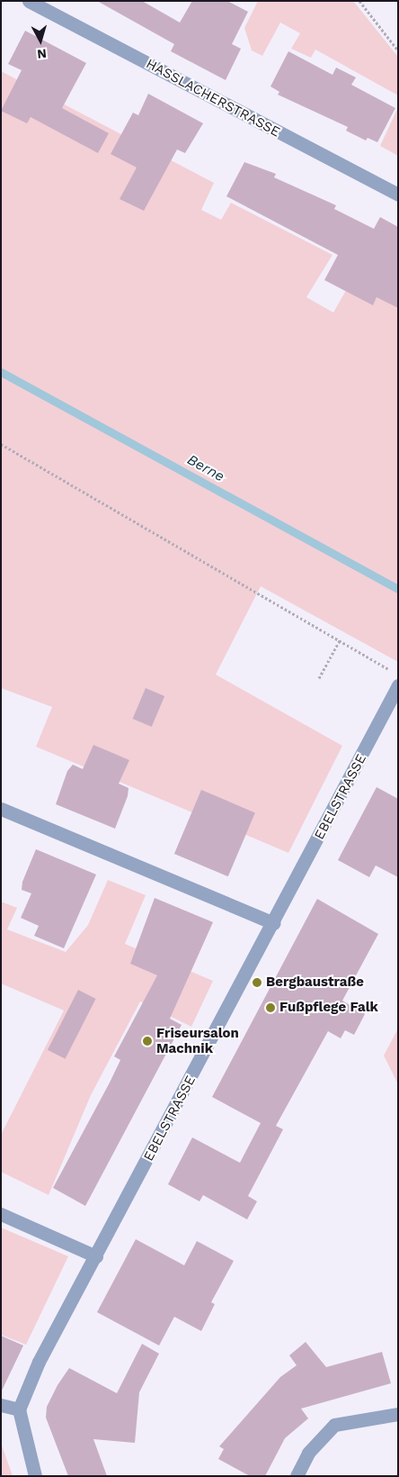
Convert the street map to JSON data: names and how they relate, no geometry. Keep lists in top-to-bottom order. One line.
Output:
{"streets":{"street":["HASSLACHERSTRASSE","EBELSTRASSE"]},"water":["Berne"],"places":["Bergbaustraße","Fußpflege Falk","Friseursalon Machnik"],"north":"bottom"}
